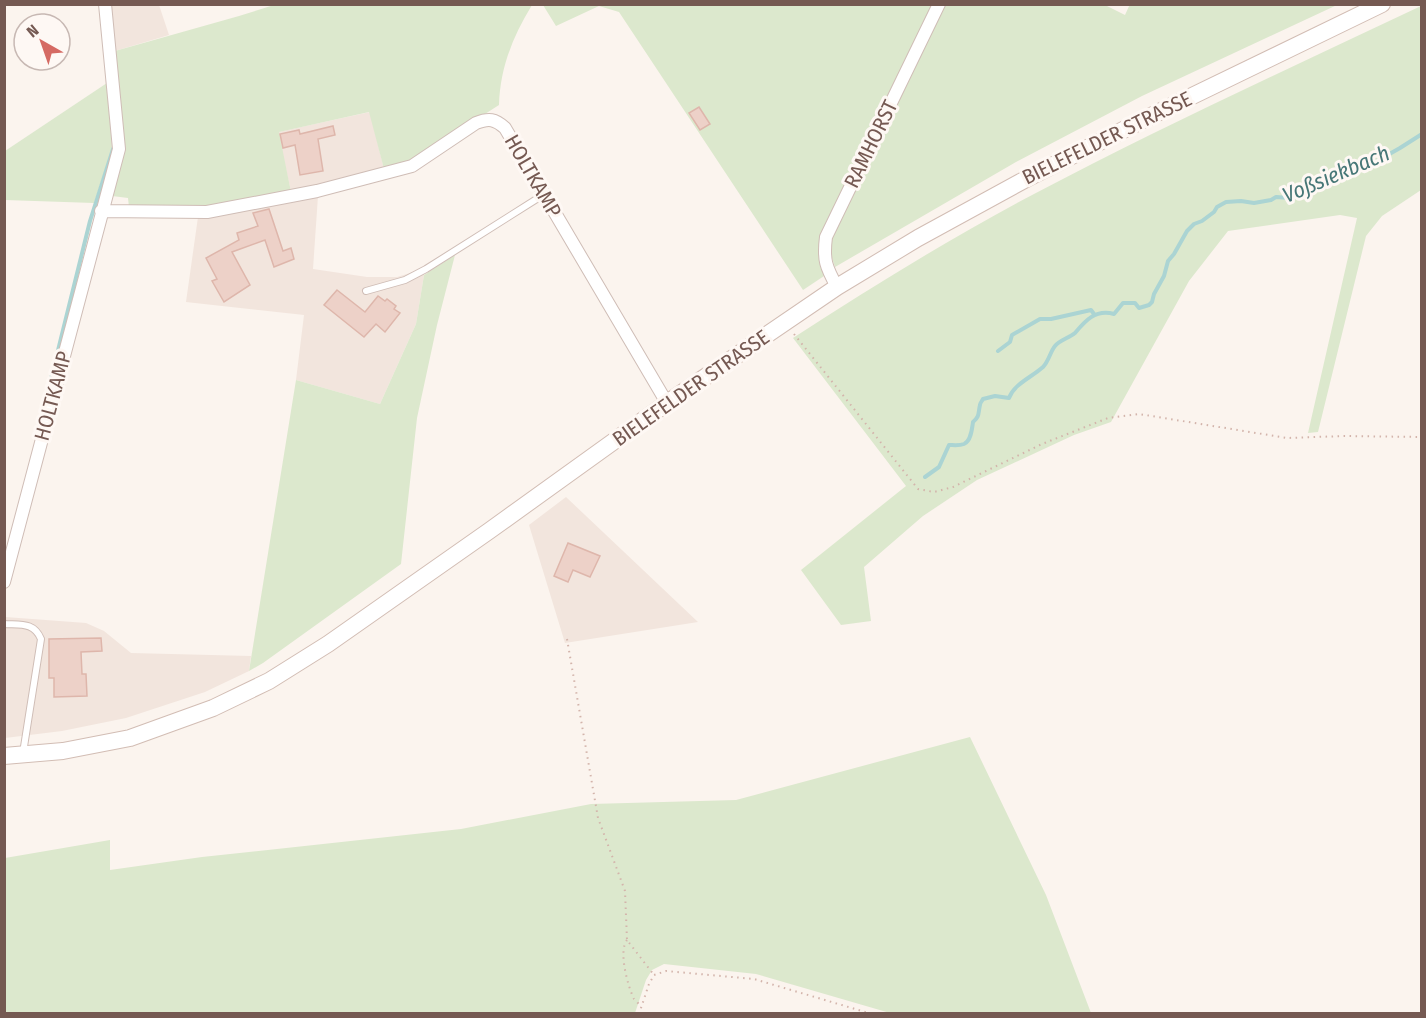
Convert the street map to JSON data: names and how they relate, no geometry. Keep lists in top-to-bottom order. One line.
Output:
{"streets":{"main road":["BIELEFELDER STRASSE"],"street":["RAMHORST","HOLTKAMP"]},"crossings":[["BIELEFELDER STRASSE","RAMHORST"],["BIELEFELDER STRASSE","HOLTKAMP"]],"water":["Voßsiekbach"],"north":"top left"}
